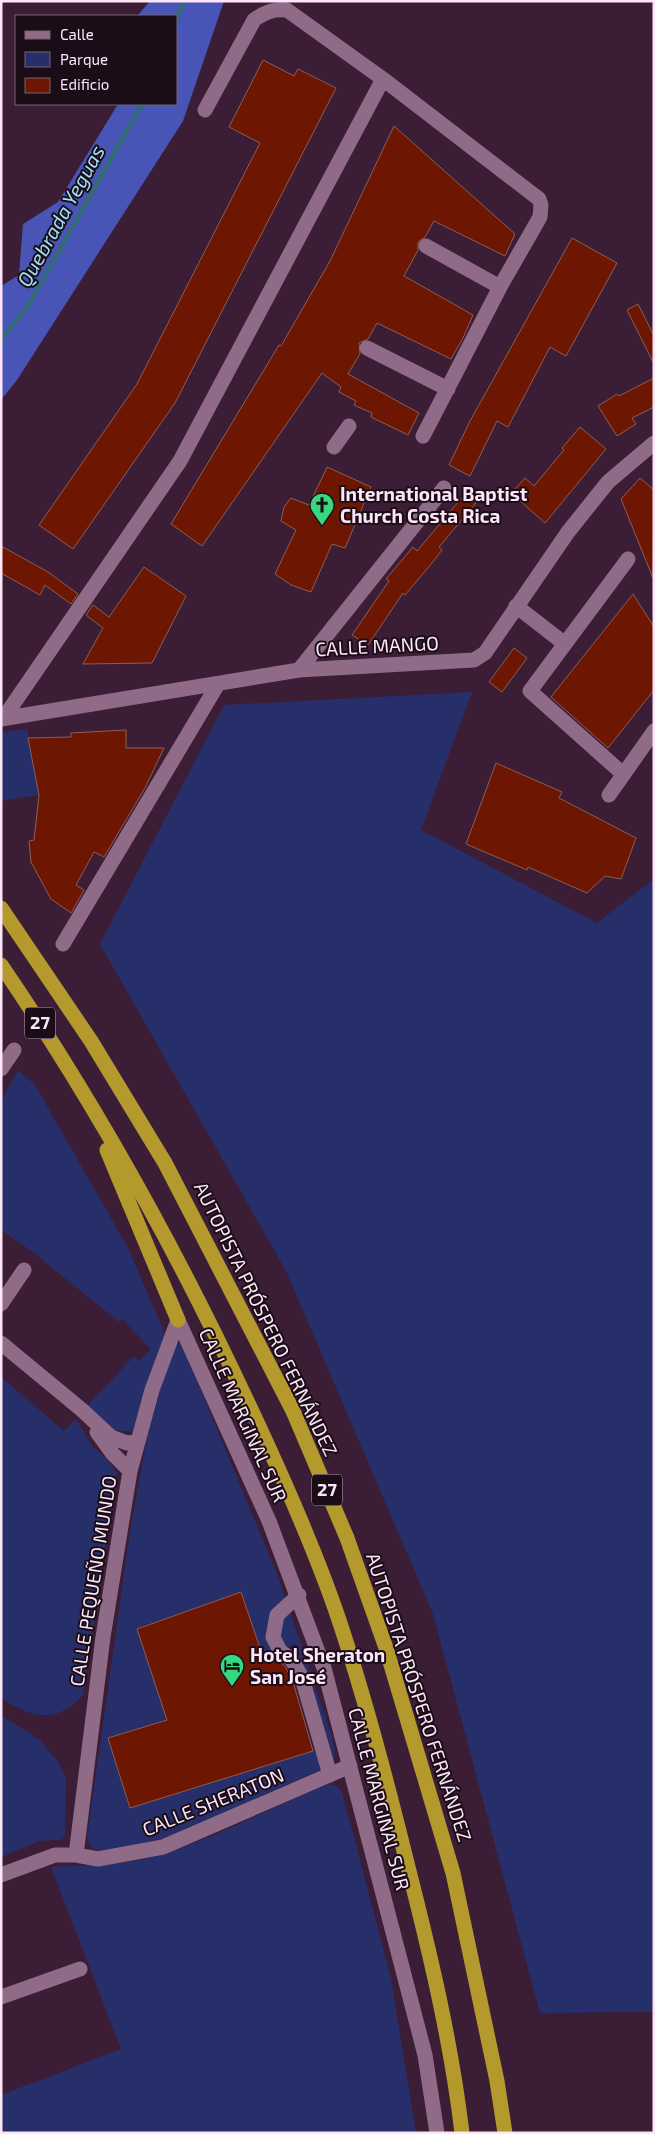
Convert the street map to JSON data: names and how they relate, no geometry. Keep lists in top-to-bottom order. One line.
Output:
{"streets":{"highway":["27","AUTOPISTA PRÓSPERO FERNÁNDEZ"],"street":["CALLE MANGO","CALLE MARGINAL SUR","CALLE PEQUEÑO MUNDO","CALLE SHERATON"]},"crossings":[["CALLE MARGINAL SUR","CALLE PEQUEÑO MUNDO"],["CALLE MARGINAL SUR","CALLE SHERATON"],["CALLE PEQUEÑO MUNDO","CALLE SHERATON"]],"water":["Quebrada Yeguas"],"places":{"church":["International Baptist Church Costa Rica"],"hotel":["Hotel Sheraton San José"]},"legend":["Calle","Parque","Edificio"]}
